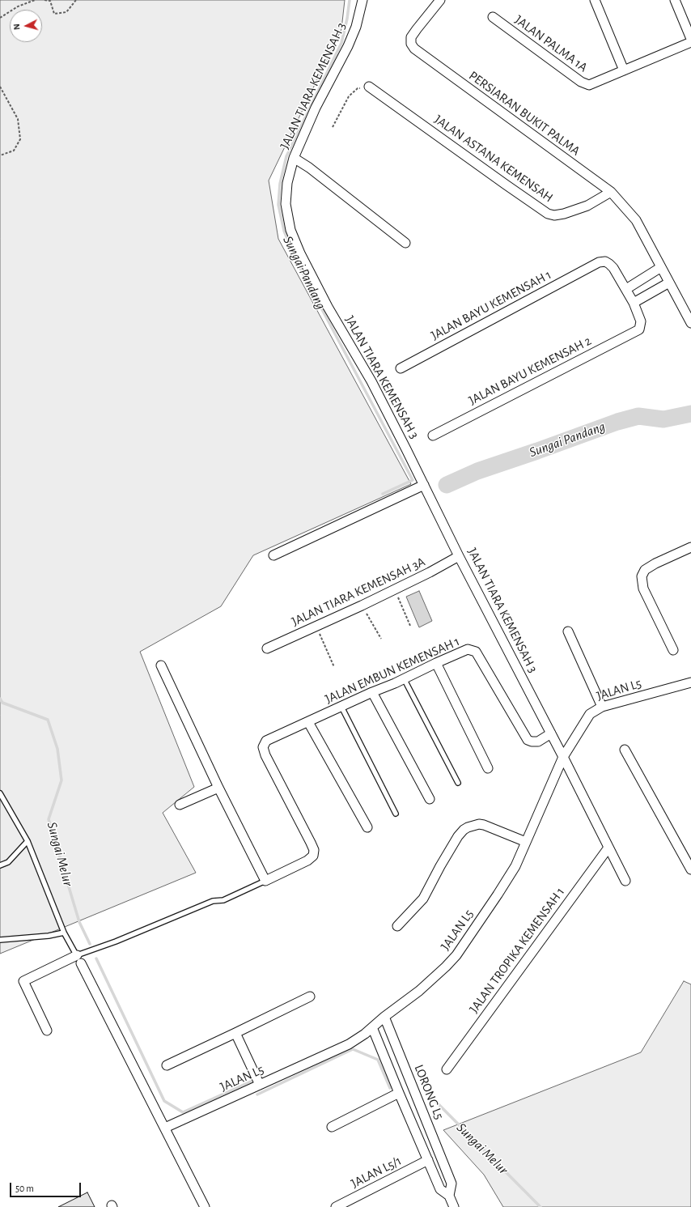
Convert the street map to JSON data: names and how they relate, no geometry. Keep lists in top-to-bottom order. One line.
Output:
{"streets":{"street":["JALAN PALMA 1A","JALAN TIARA KEMENSAH 3","PERSIARAN BUKIT PALMA","JALAN ASTANA KEMENSAH","JALAN BAYU KEMENSAH 1","JALAN BAYU KEMENSAH 2","JALAN TIARA KEMENSAH 3A","JALAN EMBUN KEMENSAH 1","JALAN L5","JALAN TROPIKA KEMENSAH 1","LORONG L5","JALAN L5/1"]},"crossings":[["JALAN TIARA KEMENSAH 3","JALAN TIARA KEMENSAH 3A"],["JALAN TIARA KEMENSAH 3","JALAN EMBUN KEMENSAH 1"],["JALAN TIARA KEMENSAH 3","JALAN L5"],["JALAN TIARA KEMENSAH 3","JALAN TROPIKA KEMENSAH 1"],["PERSIARAN BUKIT PALMA","JALAN ASTANA KEMENSAH"],["JALAN L5","LORONG L5"],["LORONG L5","JALAN L5/1"]],"water":["Sungai Pandang","Sungai Melur"],"scale_bar":"50 m","north":"left"}
